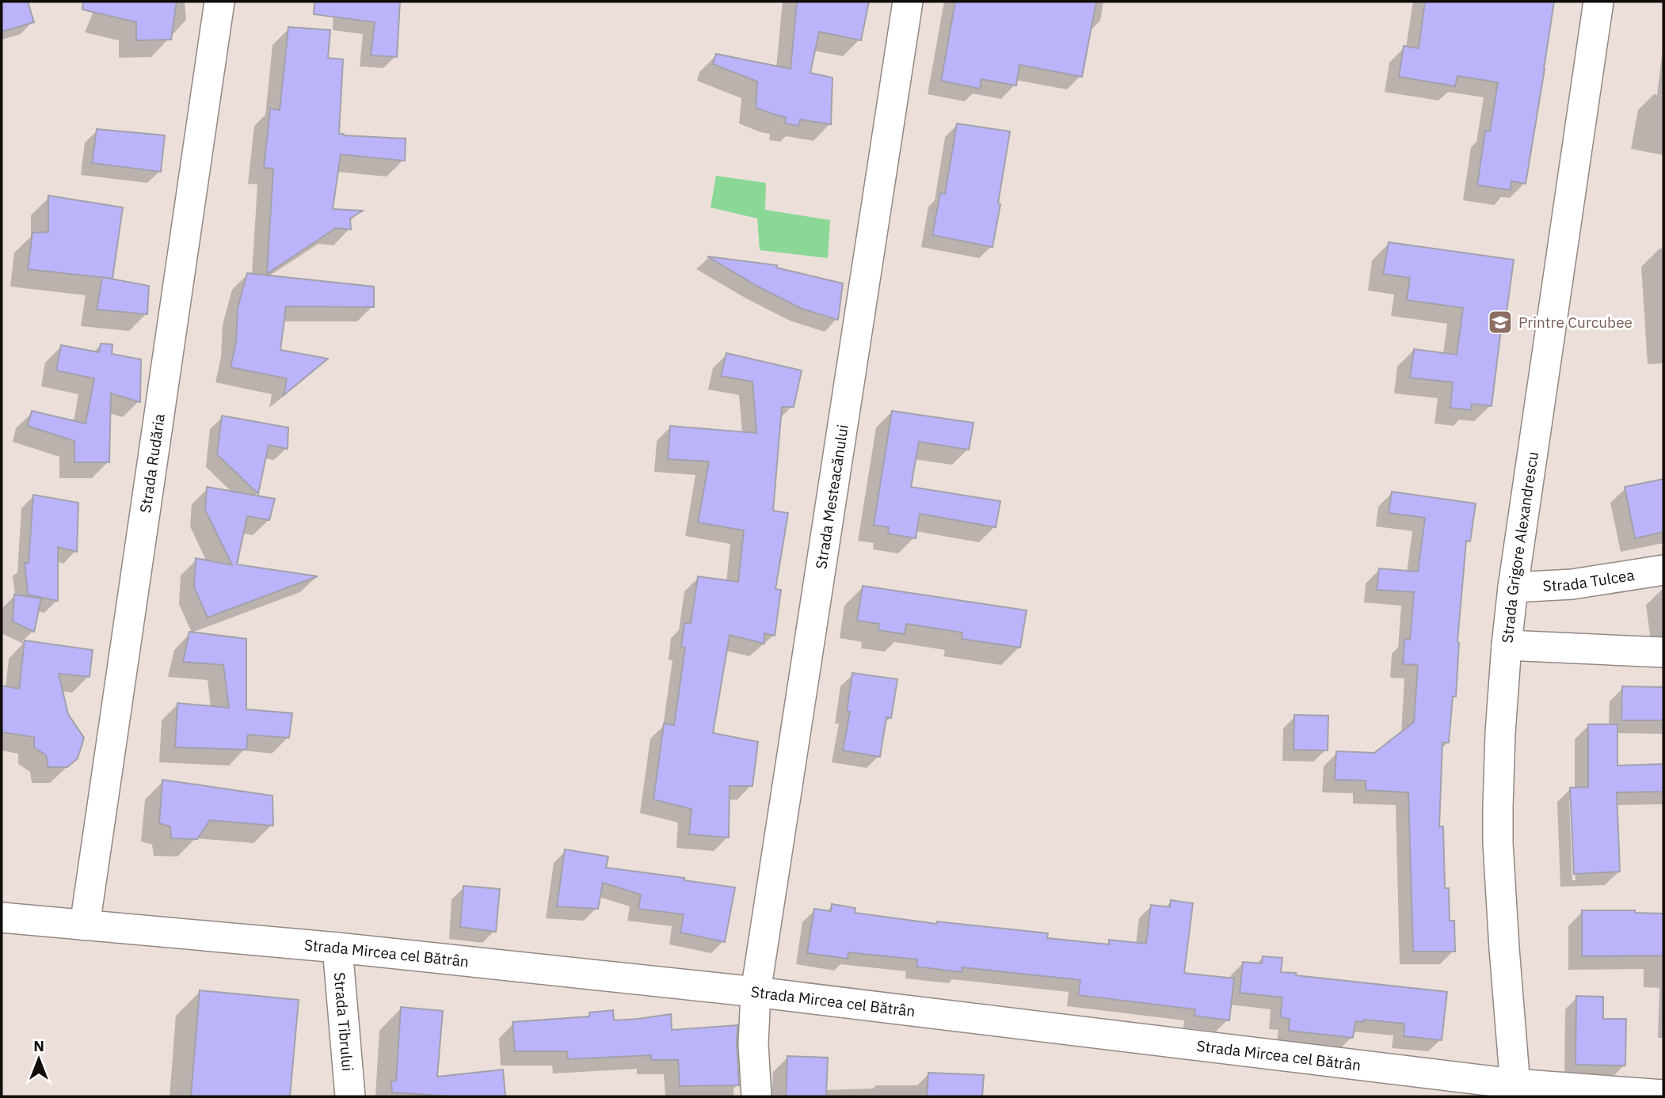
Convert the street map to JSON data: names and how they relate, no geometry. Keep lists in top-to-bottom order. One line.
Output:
{"streets":{"street":["Strada Rudăria","Strada Mesteacănului","Strada Grigore Alexandrescu","Strada Tulcea","Strada Mircea cel Bătrân","Strada Tibrului"]},"crossings":[["Strada Rudăria","Strada Mircea cel Bătrân"],["Strada Mesteacănului","Strada Mircea cel Bătrân"],["Strada Grigore Alexandrescu","Strada Tulcea"],["Strada Grigore Alexandrescu","Strada Mircea cel Bătrân"],["Strada Mircea cel Bătrân","Strada Tibrului"]],"places":{"school or university":["Printre Curcubee"]},"north":"top"}
